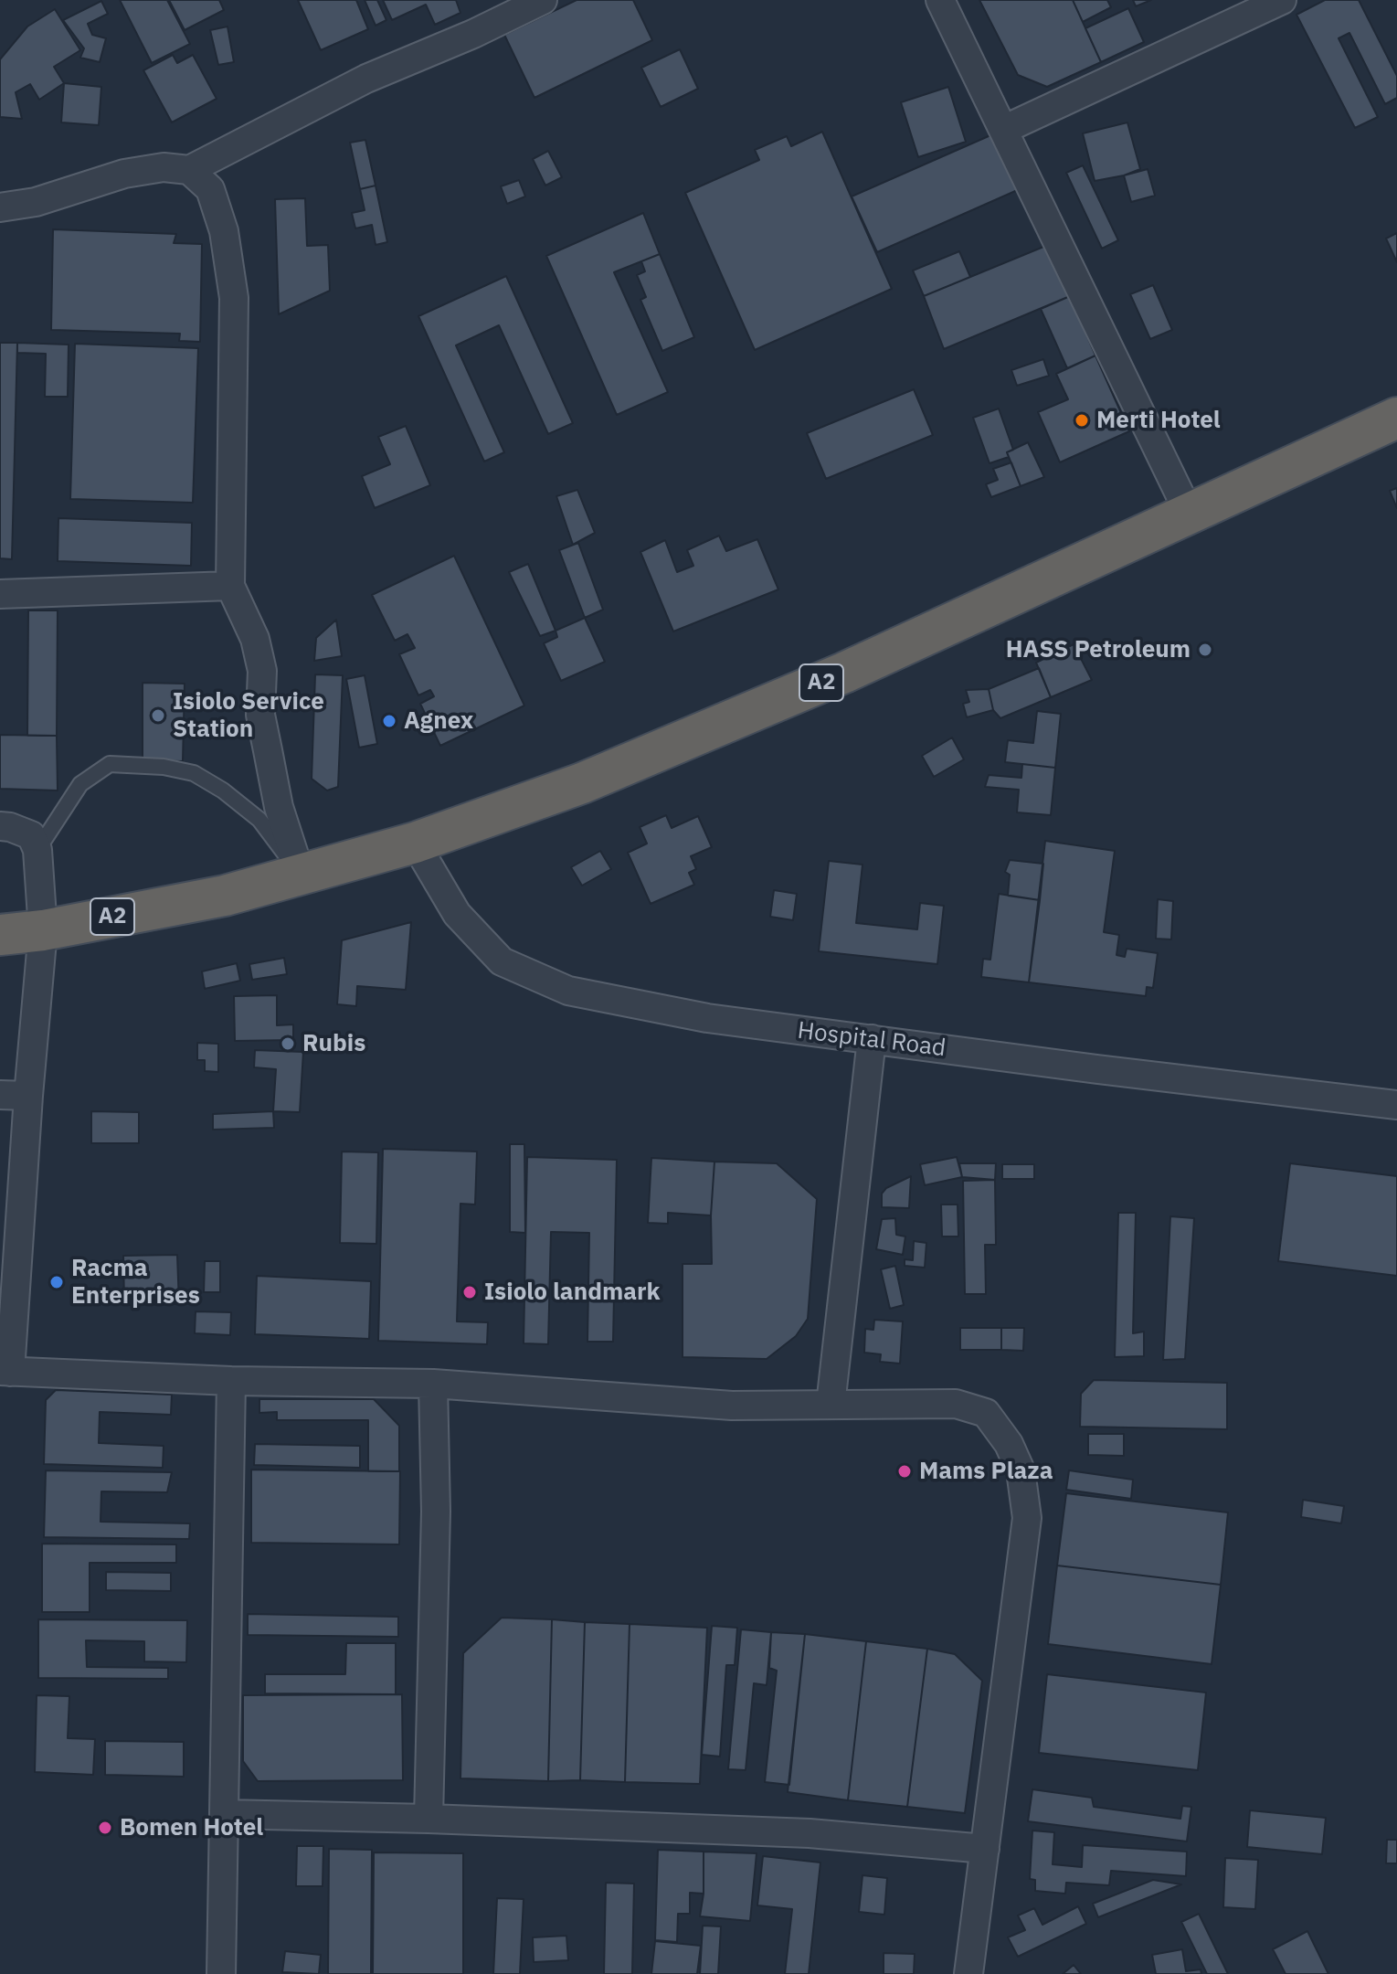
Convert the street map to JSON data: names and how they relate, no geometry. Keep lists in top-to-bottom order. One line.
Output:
{"streets":{"highway":["A2"],"street":["Hospital Road"]},"crossings":[["A2","Hospital Road"]],"places":["Merti Hotel","HASS Petroleum","Isiolo Service Station","Agnex","Rubis","Racma Enterprises","Isiolo landmark","Mams Plaza","Bomen Hotel"]}
